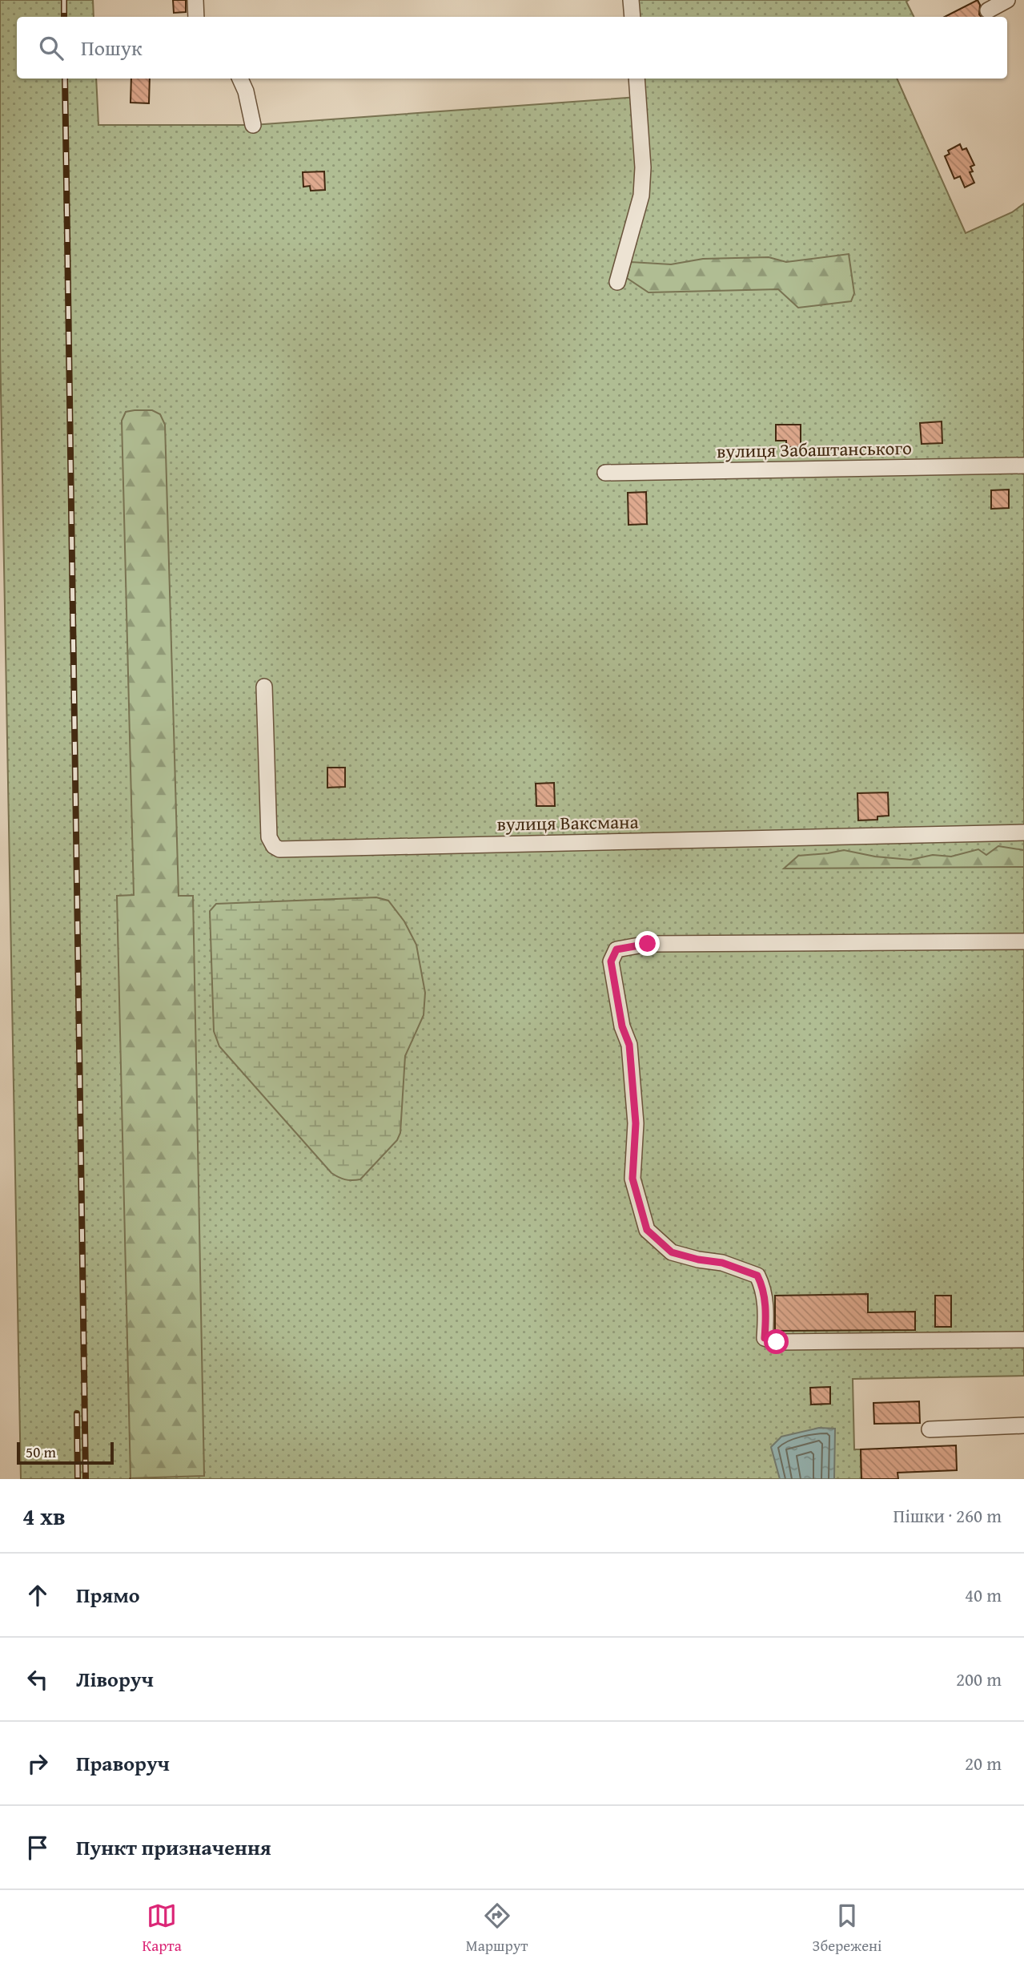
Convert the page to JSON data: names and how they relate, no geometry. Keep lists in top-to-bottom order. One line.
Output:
{"streets":{"street":["вулиця Забаштанського","вулиця Ваксмана"]},"scale_bar":"50 m","page":{"search":"Пошук","scale":"50 m","heading":["4 хв","Пішки · 260 m"],"list":[["Прямо","40 m"],["Ліворуч","200 m"],["Праворуч","20 m"],"Пункт призначення"],"nav":["Карта","Маршрут","Збережені"]}}
